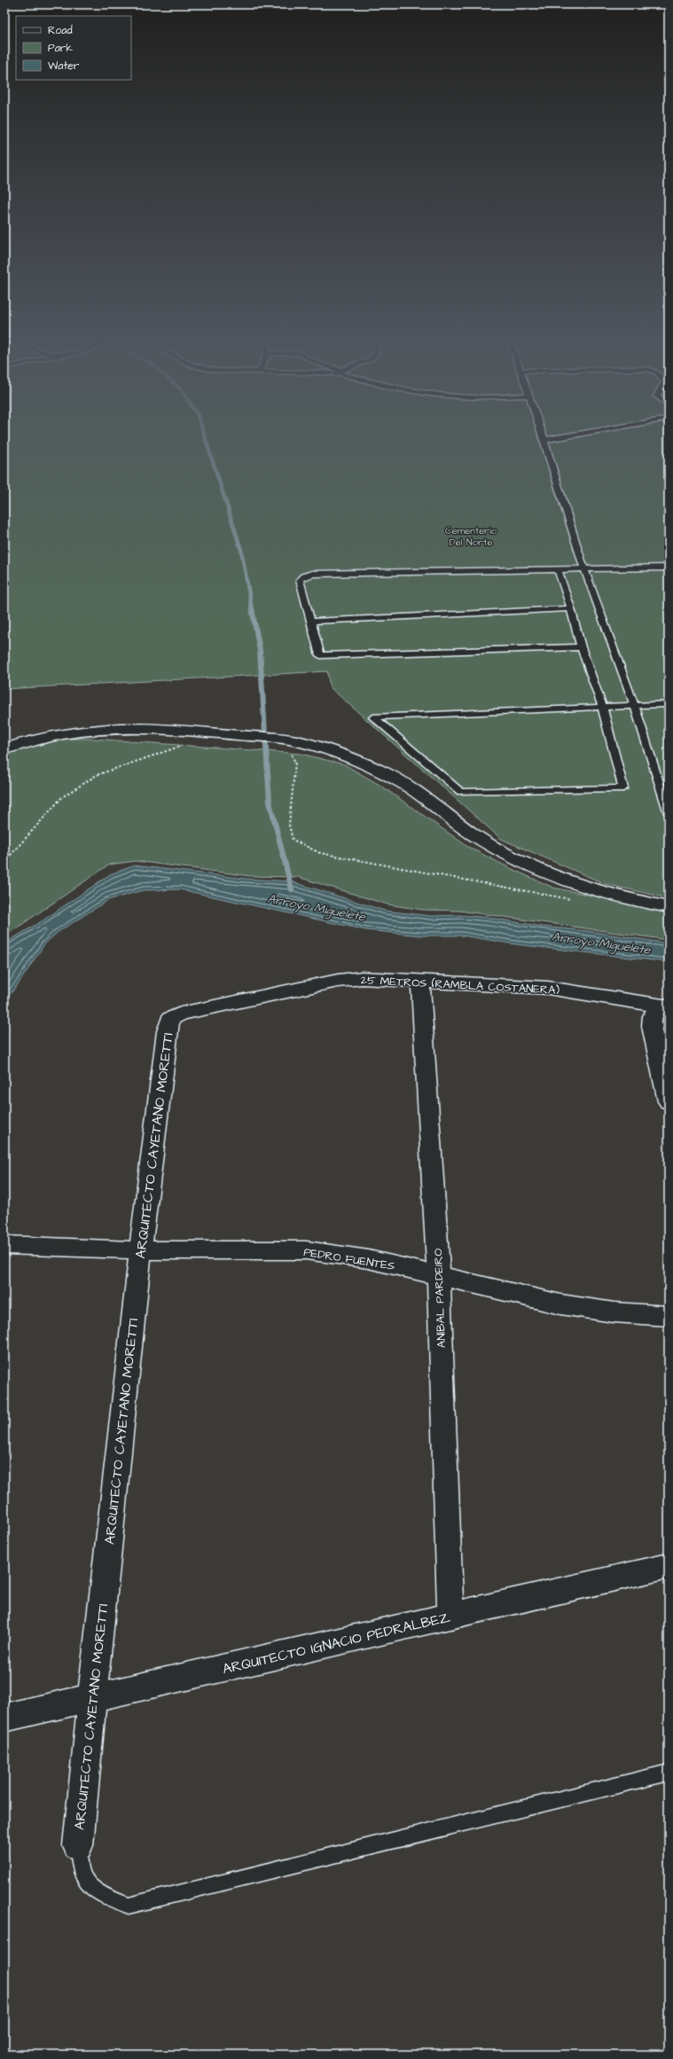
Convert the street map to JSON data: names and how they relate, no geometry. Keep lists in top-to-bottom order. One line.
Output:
{"streets":{"street":["25 METROS (RAMBLA COSTANERA)","ARQUITECTO CAYETANO MORETTI","PEDRO FUENTES","ANÍBAL PARDEIRO","ARQUITECTO IGNACIO PEDRALBEZ"]},"crossings":[["25 METROS (RAMBLA COSTANERA)","ARQUITECTO CAYETANO MORETTI"],["25 METROS (RAMBLA COSTANERA)","ANÍBAL PARDEIRO"],["ARQUITECTO CAYETANO MORETTI","PEDRO FUENTES"],["ARQUITECTO CAYETANO MORETTI","ARQUITECTO IGNACIO PEDRALBEZ"],["PEDRO FUENTES","ANÍBAL PARDEIRO"],["ANÍBAL PARDEIRO","ARQUITECTO IGNACIO PEDRALBEZ"]],"water":["Arroyo Miguelete"],"parks":["Cementerio Del Norte"],"legend":["Road","Park","Water"]}
